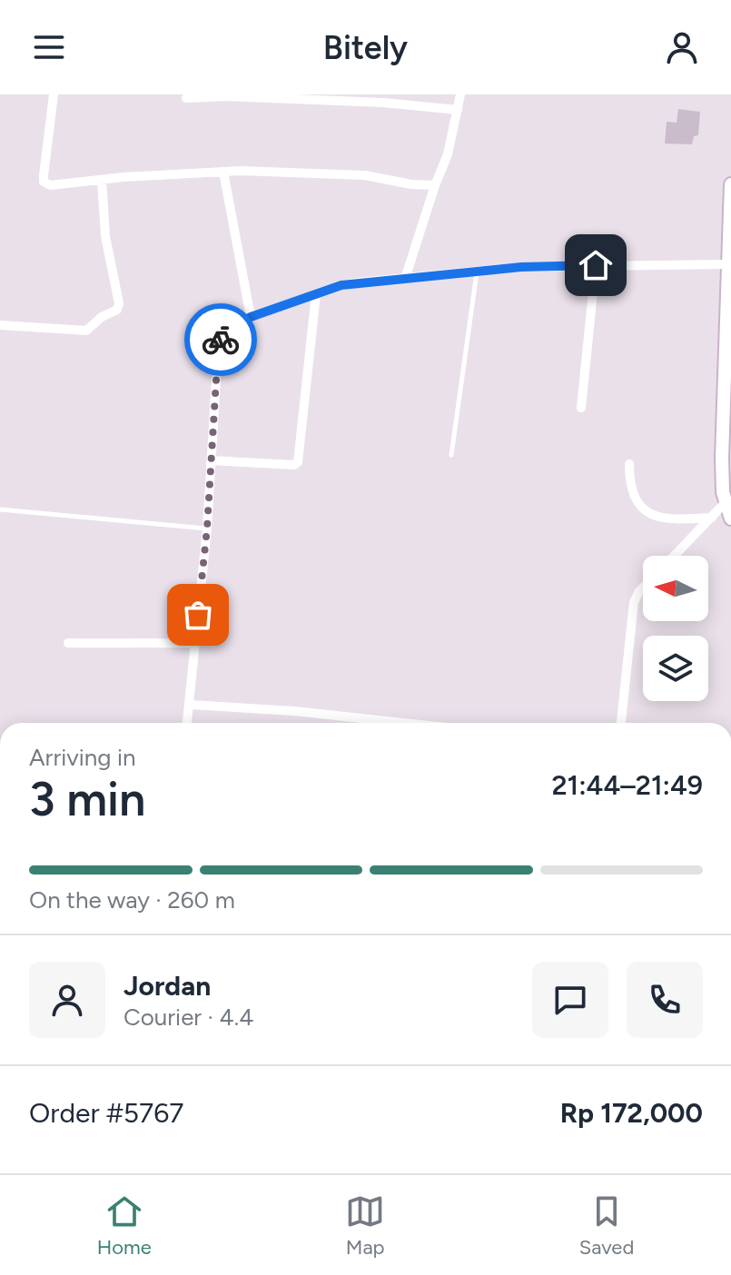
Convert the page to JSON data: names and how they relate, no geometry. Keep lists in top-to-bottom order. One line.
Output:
{"north":"left","page":{"header":"Bitely","heading":["3 min","Arriving in","21:44–21:49"],"panel":["Jordan","Courier · 4.4","Order #5767","Rp 172,000"],"bar":"On the way · 260 m","tabs":["Home","Map","Saved"]}}
